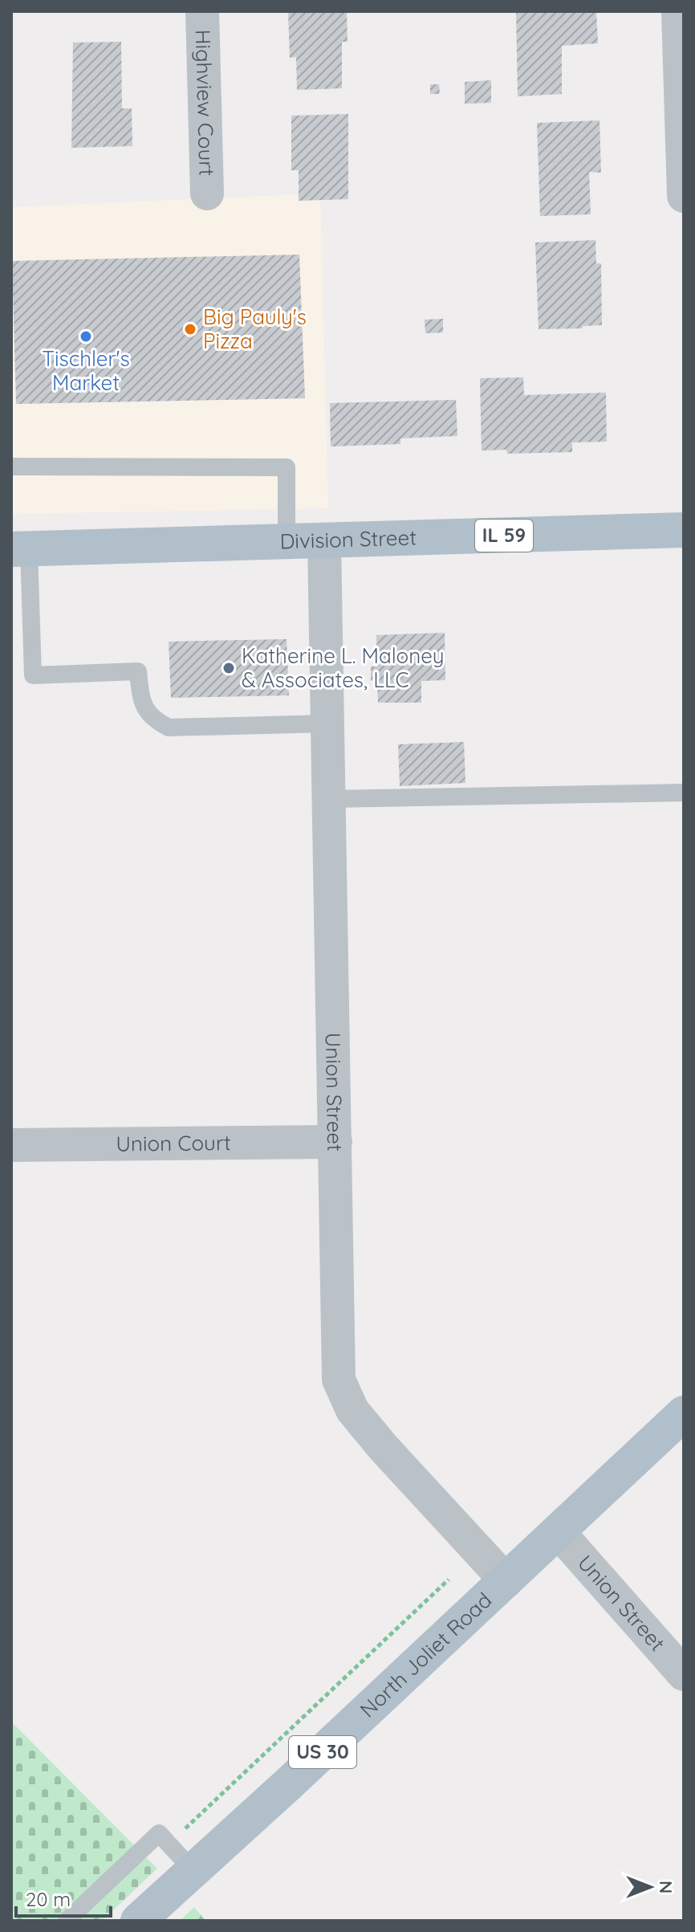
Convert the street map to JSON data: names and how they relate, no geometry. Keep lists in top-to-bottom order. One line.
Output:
{"streets":{"main road":["IL 59","Division Street","North Joliet Road","US 30"],"street":["Highview Court","Union Street","Union Court"]},"crossings":[["Division Street","Union Street"],["Union Street","Union Court"],["Union Street","North Joliet Road"]],"places":["Big Pauly's Pizza","Tischler's Market","Katherine L. Maloney & Associates, LLC"],"scale_bar":"20 m","north":"right"}
